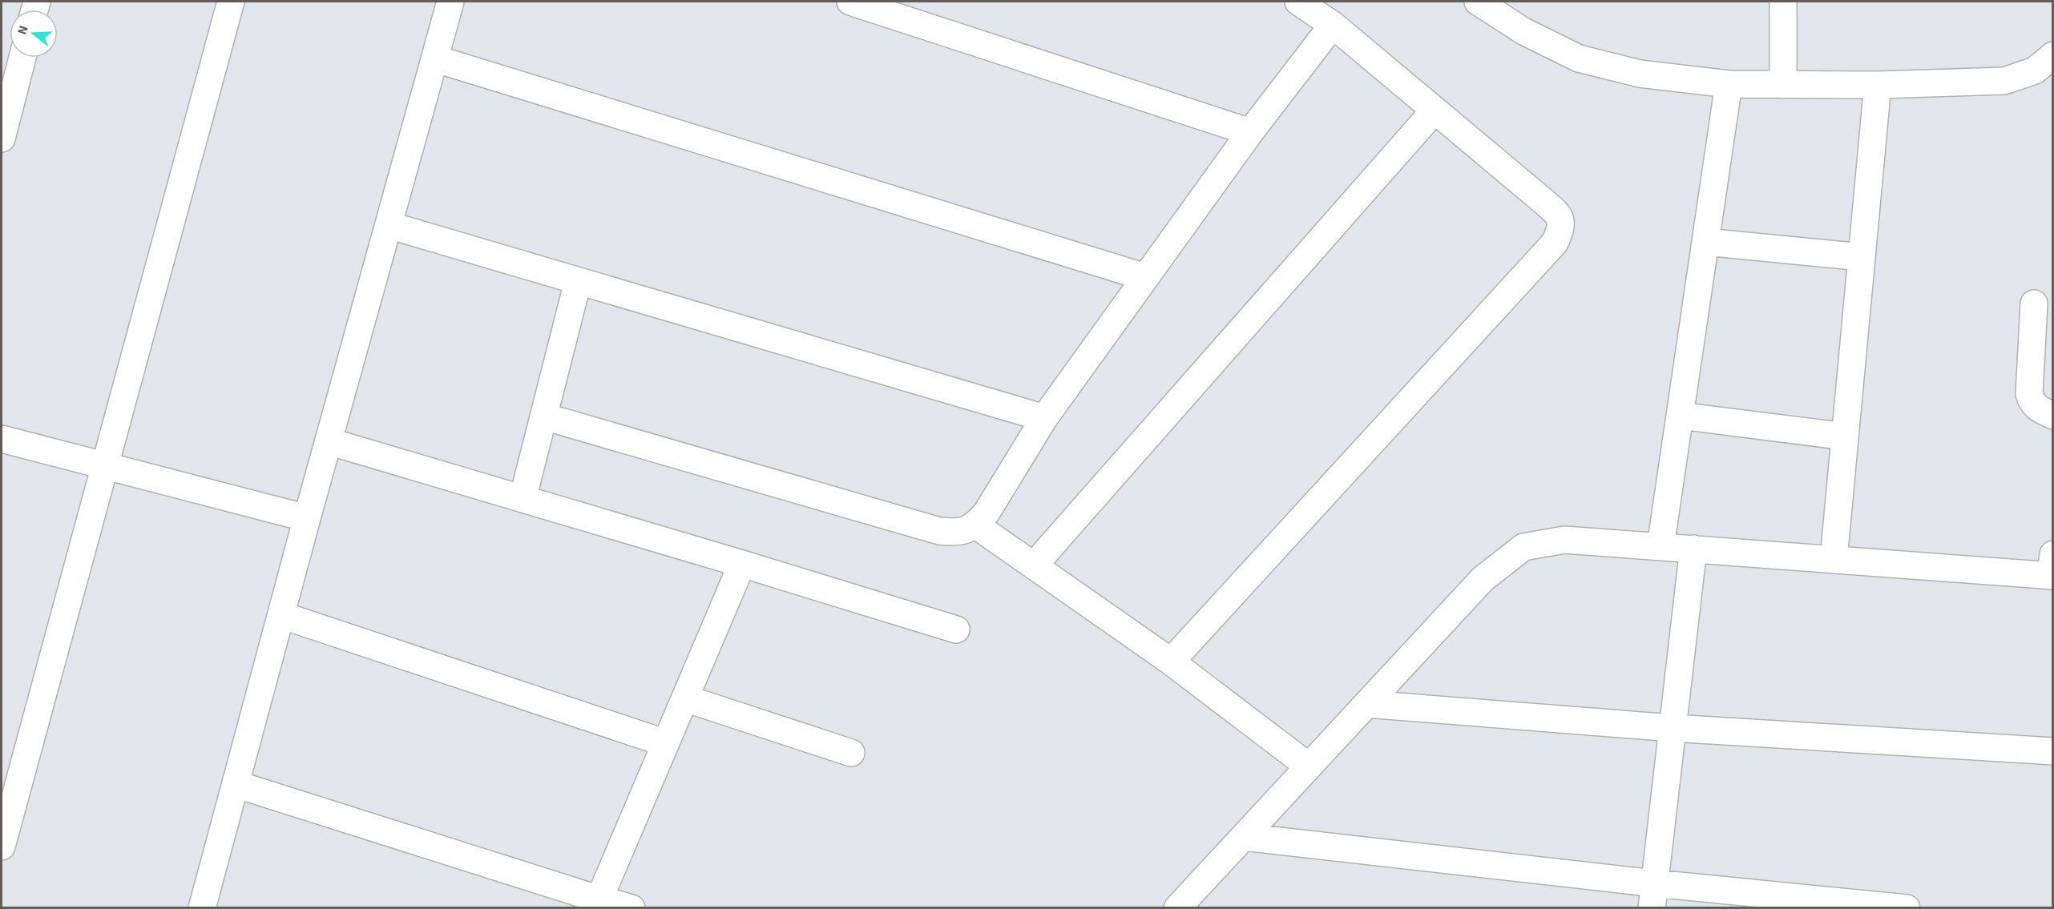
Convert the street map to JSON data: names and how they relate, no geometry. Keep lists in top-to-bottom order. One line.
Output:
{"north":"left"}
